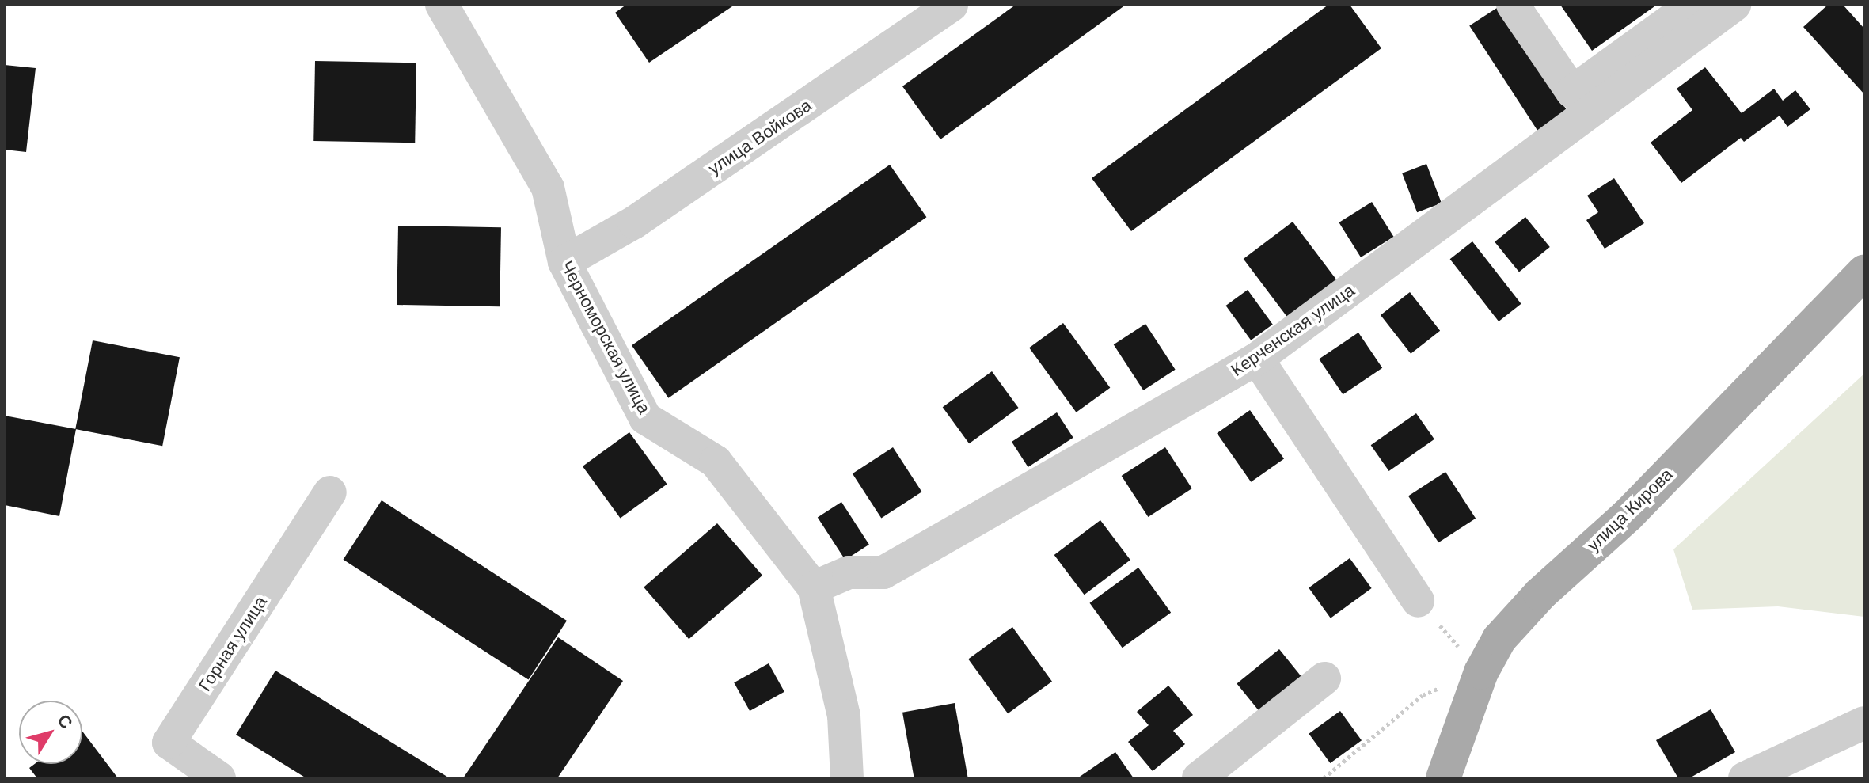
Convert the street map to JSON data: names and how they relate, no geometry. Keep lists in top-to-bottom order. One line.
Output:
{"streets":{"main road":["улица Кирова"],"street":["улица Войкова","Керченская улица","Черноморская улица","Горная улица"]},"crossings":[["улица Войкова","Черноморская улица"],["Керченская улица","Черноморская улица"]],"north":"top right"}
